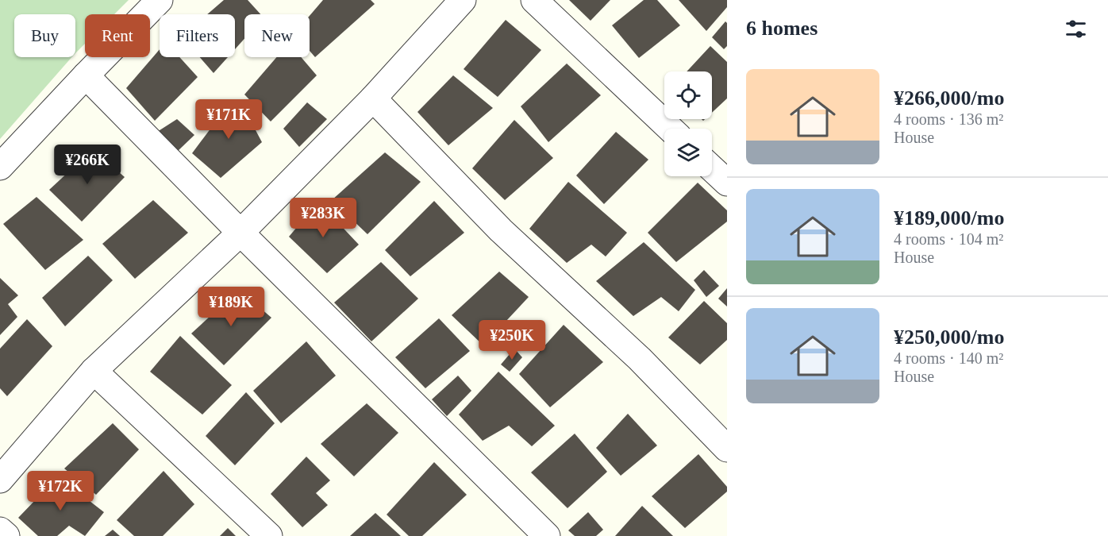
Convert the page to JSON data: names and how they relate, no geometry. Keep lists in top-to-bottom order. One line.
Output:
{"page":{"heading":"6 homes","chip":["Buy","Rent","Filters","New"],"list":[{"name":"¥266,000/mo","note":"4 rooms · 136 m² · House"},{"name":"¥189,000/mo","note":"4 rooms · 104 m² · House"},{"name":"¥250,000/mo","note":"4 rooms · 140 m² · House"}],"price":["¥171K","¥266K","¥283K","¥189K","¥250K","¥172K"]}}
